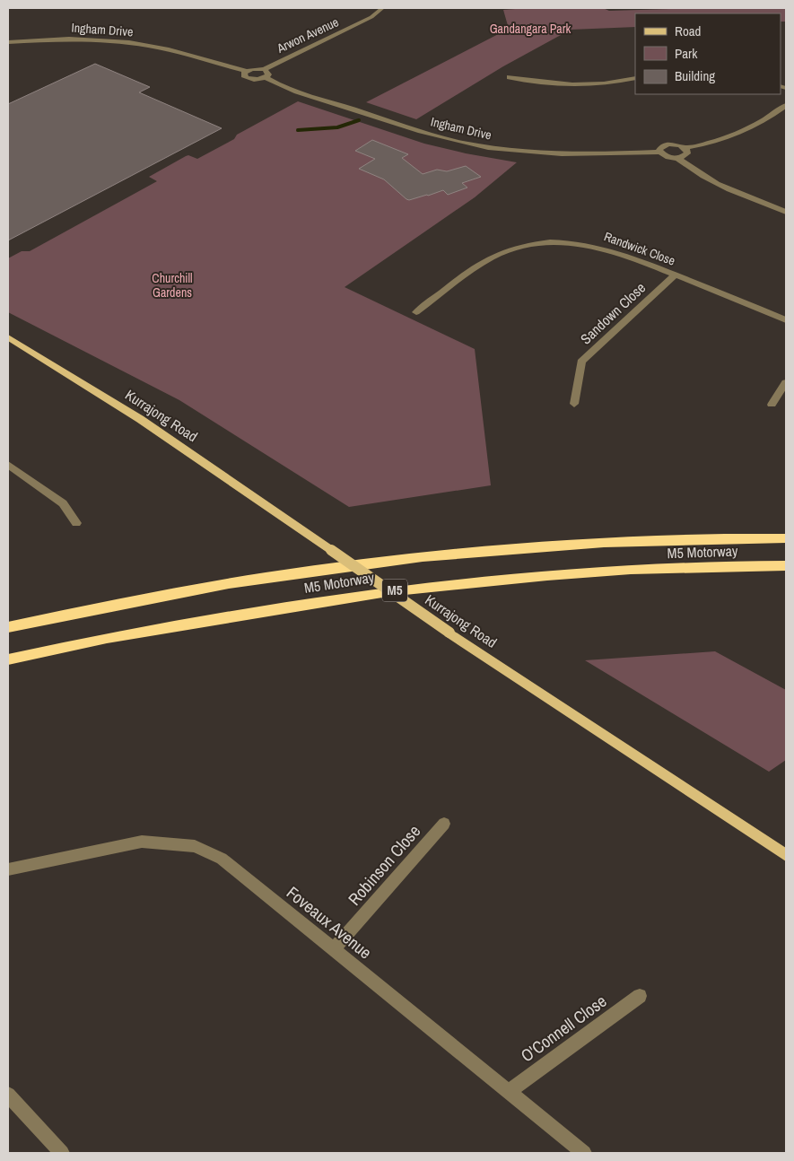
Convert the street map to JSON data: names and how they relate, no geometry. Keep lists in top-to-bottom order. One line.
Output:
{"streets":{"highway":["M5 Motorway","M5"],"main road":["Kurrajong Road"],"street":["Ingham Drive","Arwon Avenue","Randwick Close","Sandown Close","Robinson Close","Foveaux Avenue","O'Connell Close"]},"crossings":[["Ingham Drive","Arwon Avenue"],["Randwick Close","Sandown Close"],["Robinson Close","Foveaux Avenue"],["Foveaux Avenue","O'Connell Close"]],"parks":["Gandangara Park","Churchill Gardens"],"legend":["Road","Park","Building"]}
